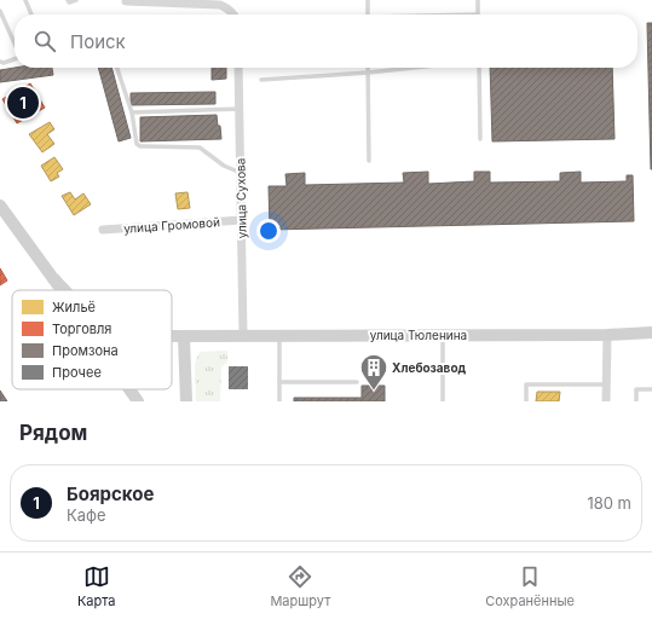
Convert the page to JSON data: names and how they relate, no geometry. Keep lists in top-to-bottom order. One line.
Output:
{"streets":{"main road":["улица Тюленина"],"street":["улица Сухова","улица Громовой"]},"crossings":[["улица Сухова","улица Громовой"],["улица Сухова","улица Тюленина"]],"places":{"building":["Хлебозавод"]},"legend":["Жильё","Торговля","Промзона","Прочее"],"page":{"search":"Поиск","pins":"1","heading":"Рядом","list":[{"mark":"1","name":"Боярское","note":"Кафе","value":"180 m"}],"nav":["Карта","Маршрут","Сохранённые"]}}
